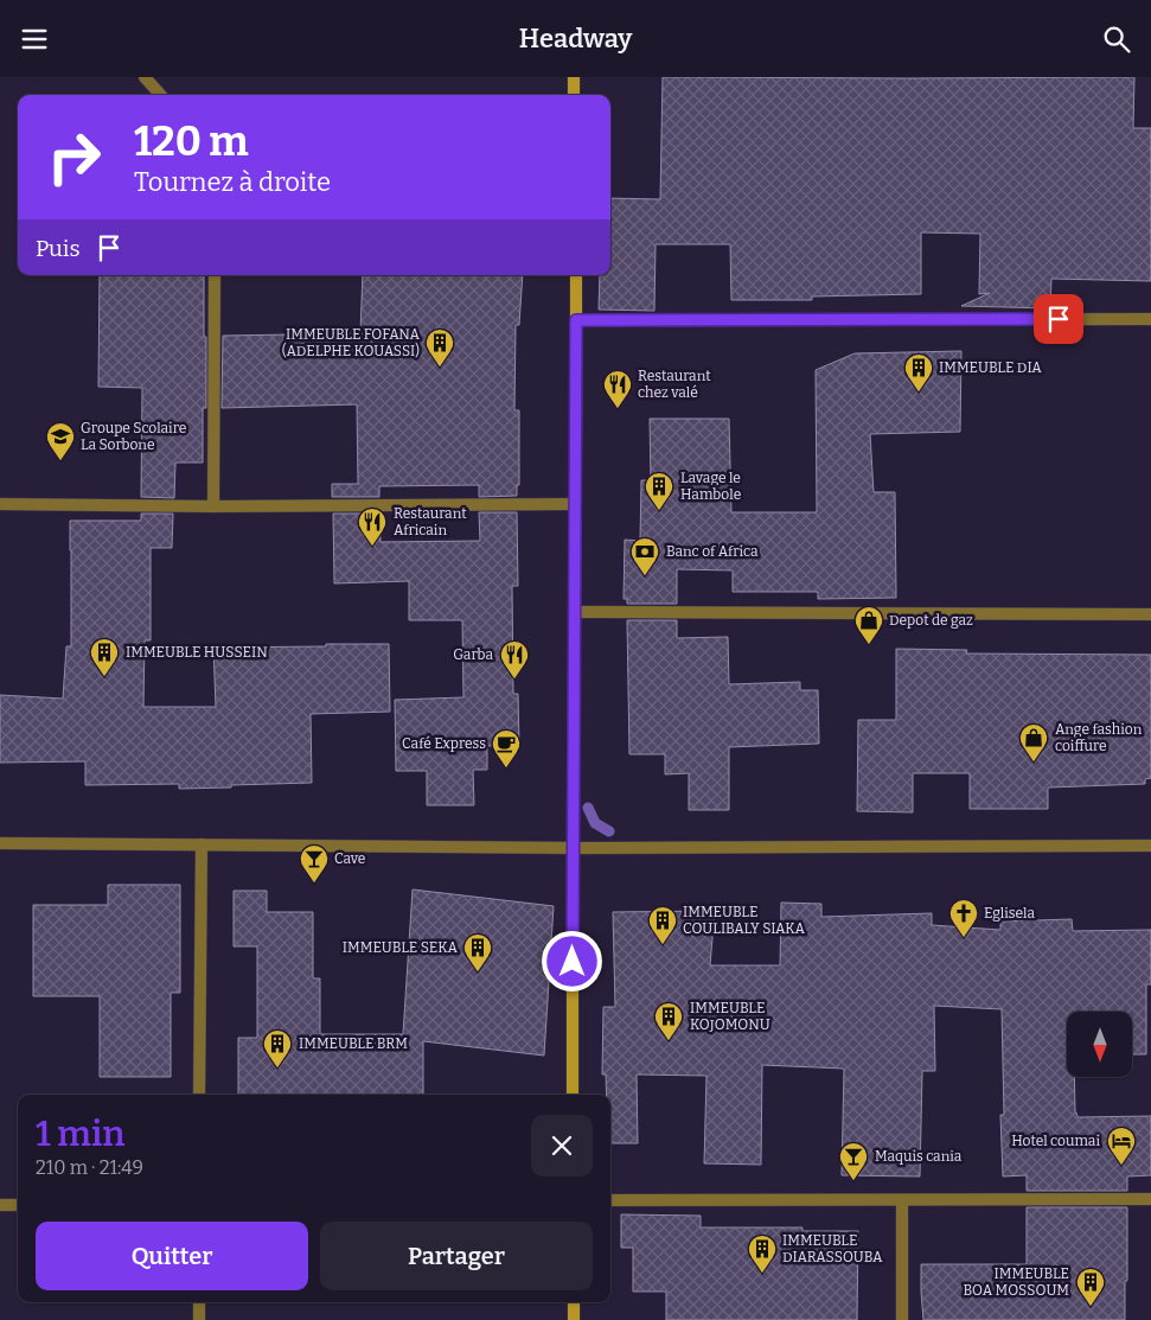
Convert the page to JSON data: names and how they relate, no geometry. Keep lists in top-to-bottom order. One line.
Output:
{"places":{"building":["IMMEUBLE FOFANA (ADELPHE KOUASSI)","IMMEUBLE DIA","Lavage le Hambole","IMMEUBLE HUSSEIN","IMMEUBLE COULIBALY SIAKA","IMMEUBLE SEKA","IMMEUBLE KOJOMONU","IMMEUBLE BRM","IMMEUBLE DIARASSOUBA","IMMEUBLE BOA MOSSOUM"],"restaurant":["Restaurant chez valé","Restaurant Africain","Garba"],"school or university":["Groupe Scolaire La Sorbone"],"bank":["Banc of Africa"],"shop":["Depot de gaz","Ange fashion coiffure"],"cafe":["Café Express"],"bar":["Cave","Maquis cania"],"church":["Eglisela"],"hotel":["Hotel coumai"]},"north":"bottom","page":{"header":"Headway","turn":["120 m","Tournez à droite"],"then":"Puis","heading":["1 min","210 m · 21:49"],"buttons":["Quitter","Partager"]}}
